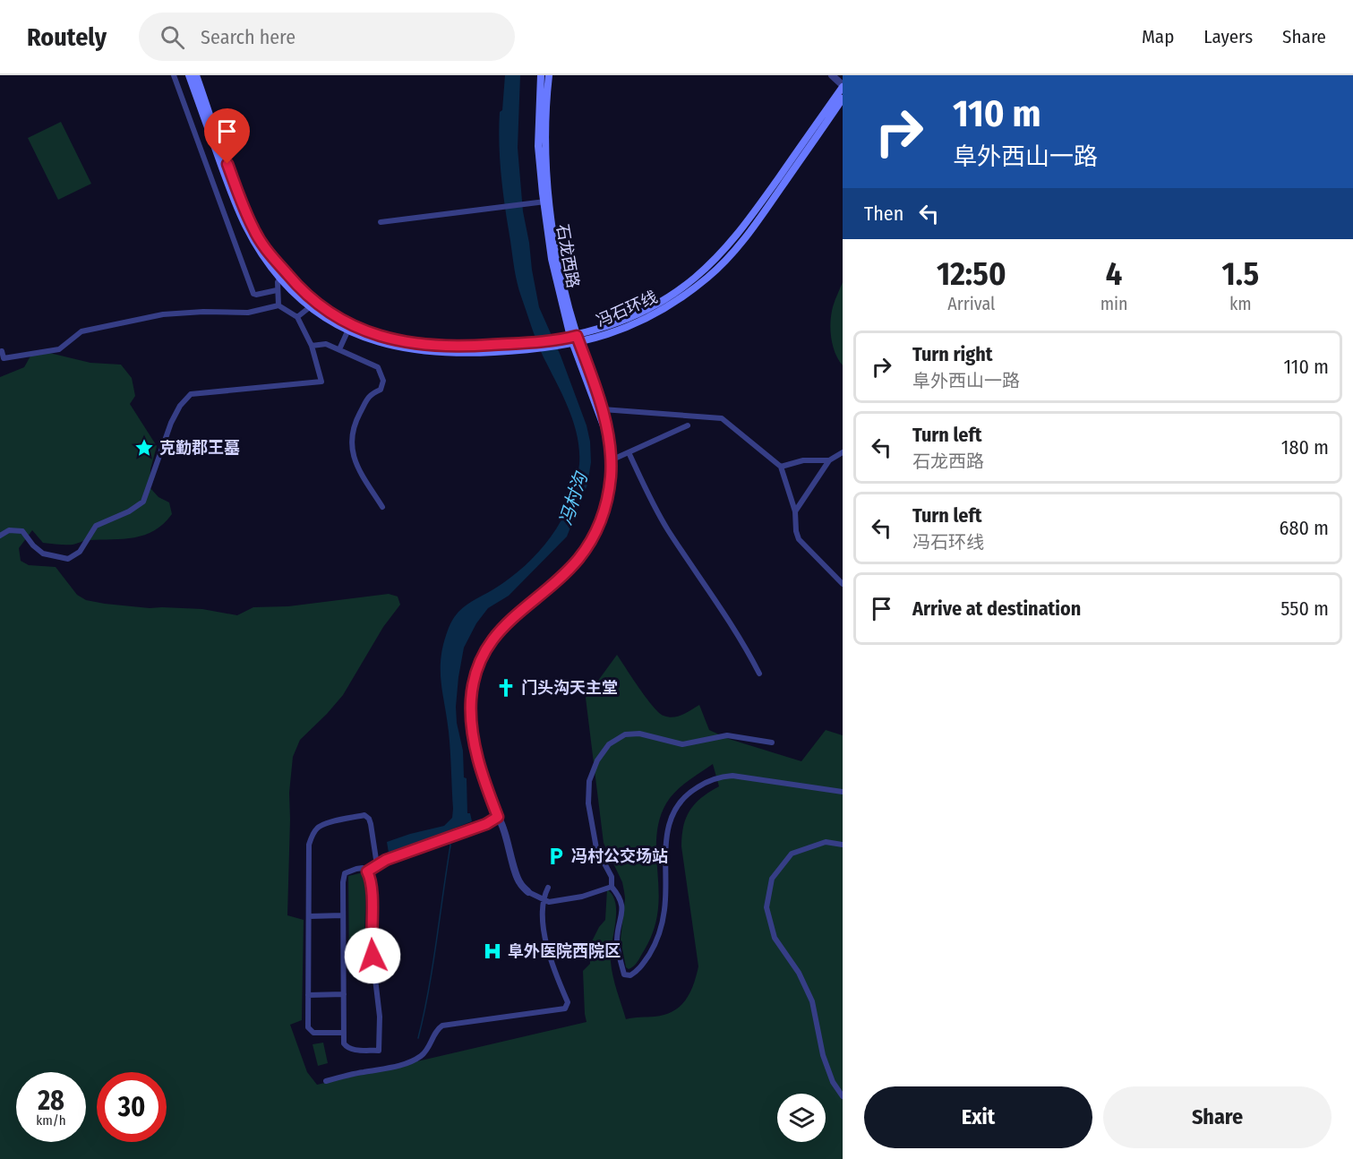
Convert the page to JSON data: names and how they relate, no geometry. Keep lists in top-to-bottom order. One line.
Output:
{"streets":{"main road":["石龙西路","冯石环线"]},"crossings":[["石龙西路","冯石环线"]],"water":["冯村沟"],"places":{"place":["克勤郡王墓"],"church":["门头沟天主堂"],"parking":["冯村公交场站"],"hospital":["阜外医院西院区"]},"page":{"header":"Routely","search":"Search here","nav":["Map","Layers","Share"],"turn":["110 m","阜外西山一路"],"then":"Then","eta":["12:50","Arrival","4","min","1.5","km"],"list":[{"name":"Turn right","note":"阜外西山一路","value":"110 m"},{"name":"Turn left","note":"石龙西路","value":"180 m"},{"name":"Turn left","note":"冯石环线","value":"680 m"},{"name":"Arrive at destination","value":"550 m"}],"speed":"28 km/h","limit":"30","buttons":["Exit","Share"]}}
